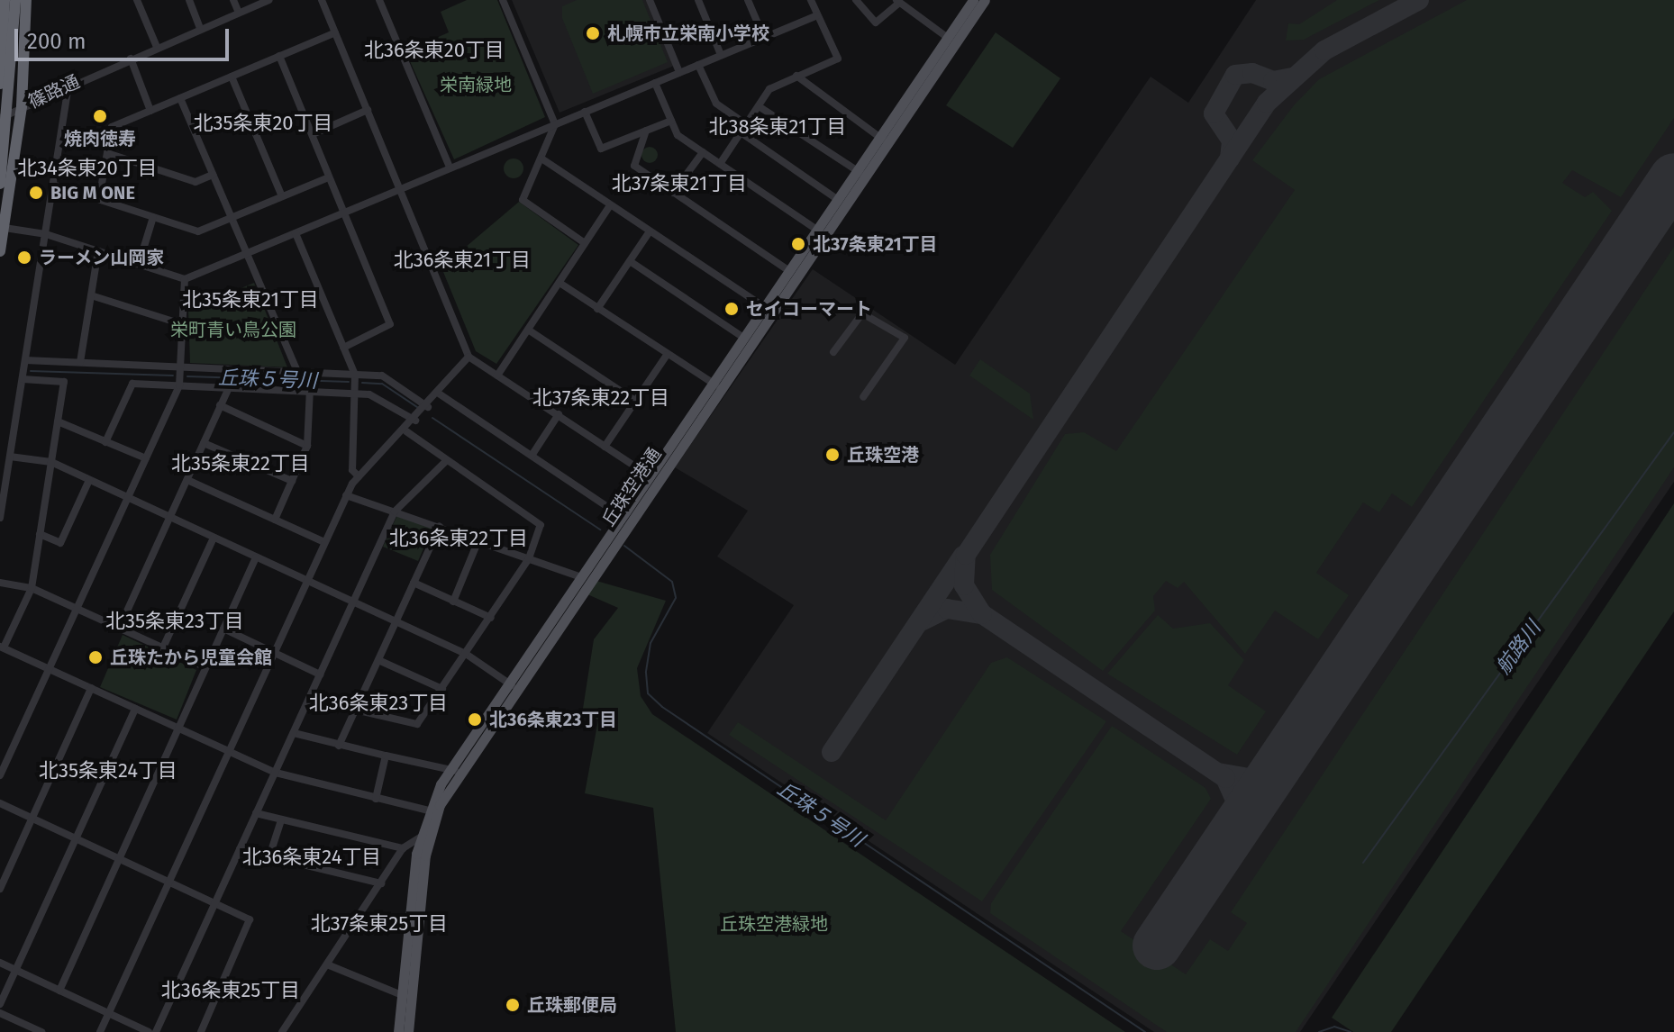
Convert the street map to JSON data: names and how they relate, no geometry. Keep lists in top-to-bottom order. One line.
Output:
{"streets":{"main road":["丘珠空港通"],"street":["篠路通"]},"districts":["北36条東20丁目","北35条東20丁目","北38条東21丁目","北34条東20丁目","北37条東21丁目","北36条東21丁目","北35条東21丁目","北37条東22丁目","北35条東22丁目","北36条東22丁目","北35条東23丁目","北36条東23丁目","北35条東24丁目","北36条東24丁目","北37条東25丁目","北36条東25丁目"],"water":["丘珠５号川","航路川"],"parks":["栄南緑地","栄町青い鳥公園","丘珠空港緑地"],"places":["札幌市立栄南小学校","焼肉徳寿","BIG M ONE","北37条東21丁目","ラーメン山岡家","セイコーマート","丘珠空港","丘珠たから児童会館","北36条東23丁目","丘珠郵便局"],"scale_bar":"200 m"}
